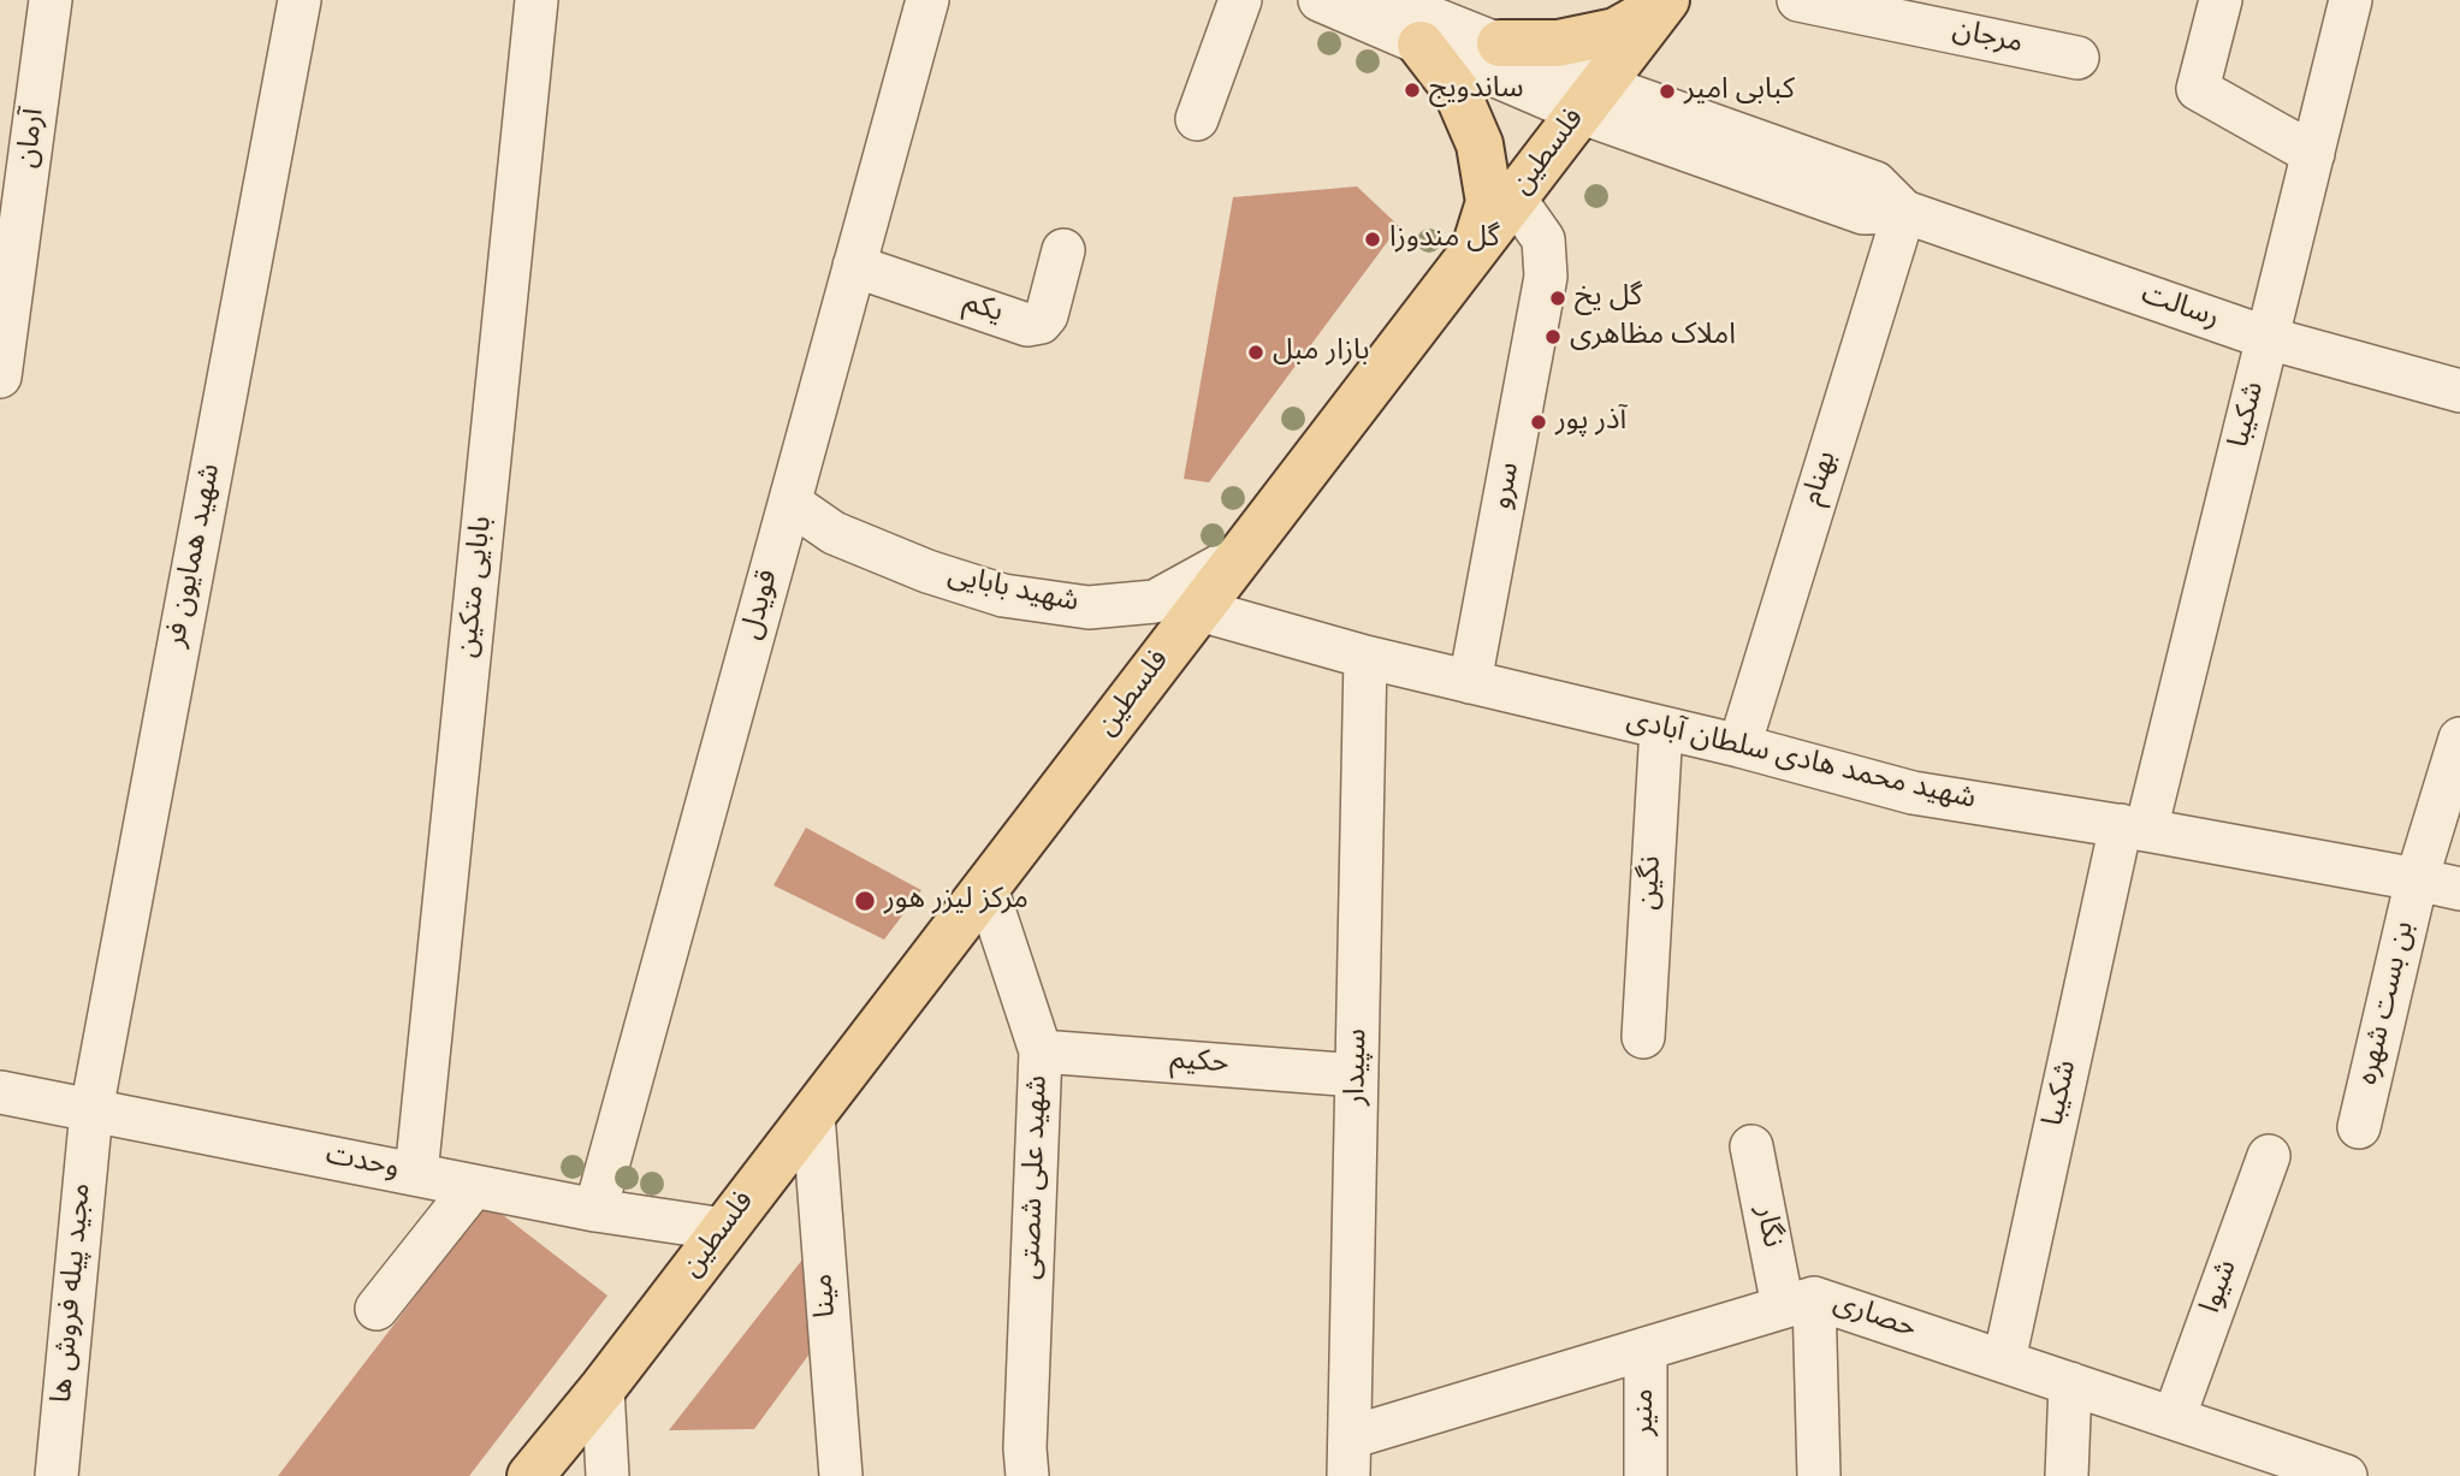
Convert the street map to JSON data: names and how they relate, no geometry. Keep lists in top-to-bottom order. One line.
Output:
{"streets":{"main road":["فلسطین"],"street":["مرجان","آرمان","رسالت","یکم","شکیبا","بهنام","سرو","شهید همایون فر","بابایی متکین","شهید بابایی","قویدل","شهید محمد هادی سلطان آبادی","نگین","بن بست شهره","حکیم","سپیدار","وحدت","شهید علی شصتی","نگار","شیوا","مجید پیله فروش ها","مینا","حصاری","منیر"]},"crossings":[["فلسطین","رسالت"],["فلسطین","سرو"],["فلسطین","شهید بابایی"],["فلسطین","شهید محمد هادی سلطان آبادی"],["فلسطین","وحدت"],["فلسطین","شهید علی شصتی"],["فلسطین","مینا"],["رسالت","شکیبا"],["رسالت","بهنام"],["یکم","قویدل"],["شکیبا","شهید محمد هادی سلطان آبادی"],["شکیبا","حصاری"],["بهنام","شهید محمد هادی سلطان آبادی"],["سرو","شهید محمد هادی سلطان آبادی"],["شهید همایون فر","وحدت"],["شهید همایون فر","مجید پیله فروش ها"],["بابایی متکین","وحدت"],["شهید بابایی","قویدل"],["قویدل","وحدت"],["شهید محمد هادی سلطان آبادی","نگین"],["شهید محمد هادی سلطان آبادی","بن بست شهره"],["شهید محمد هادی سلطان آبادی","سپیدار"],["حکیم","سپیدار"],["حکیم","شهید علی شصتی"],["وحدت","مجید پیله فروش ها"],["نگار","حصاری"],["شیوا","حصاری"]],"places":["ساندویج","کبابی امیر","گل مندوزا","گل یخ","املاک مظاهری","بازار مبل","آذر پور","مرکز لیزر هور"]}
